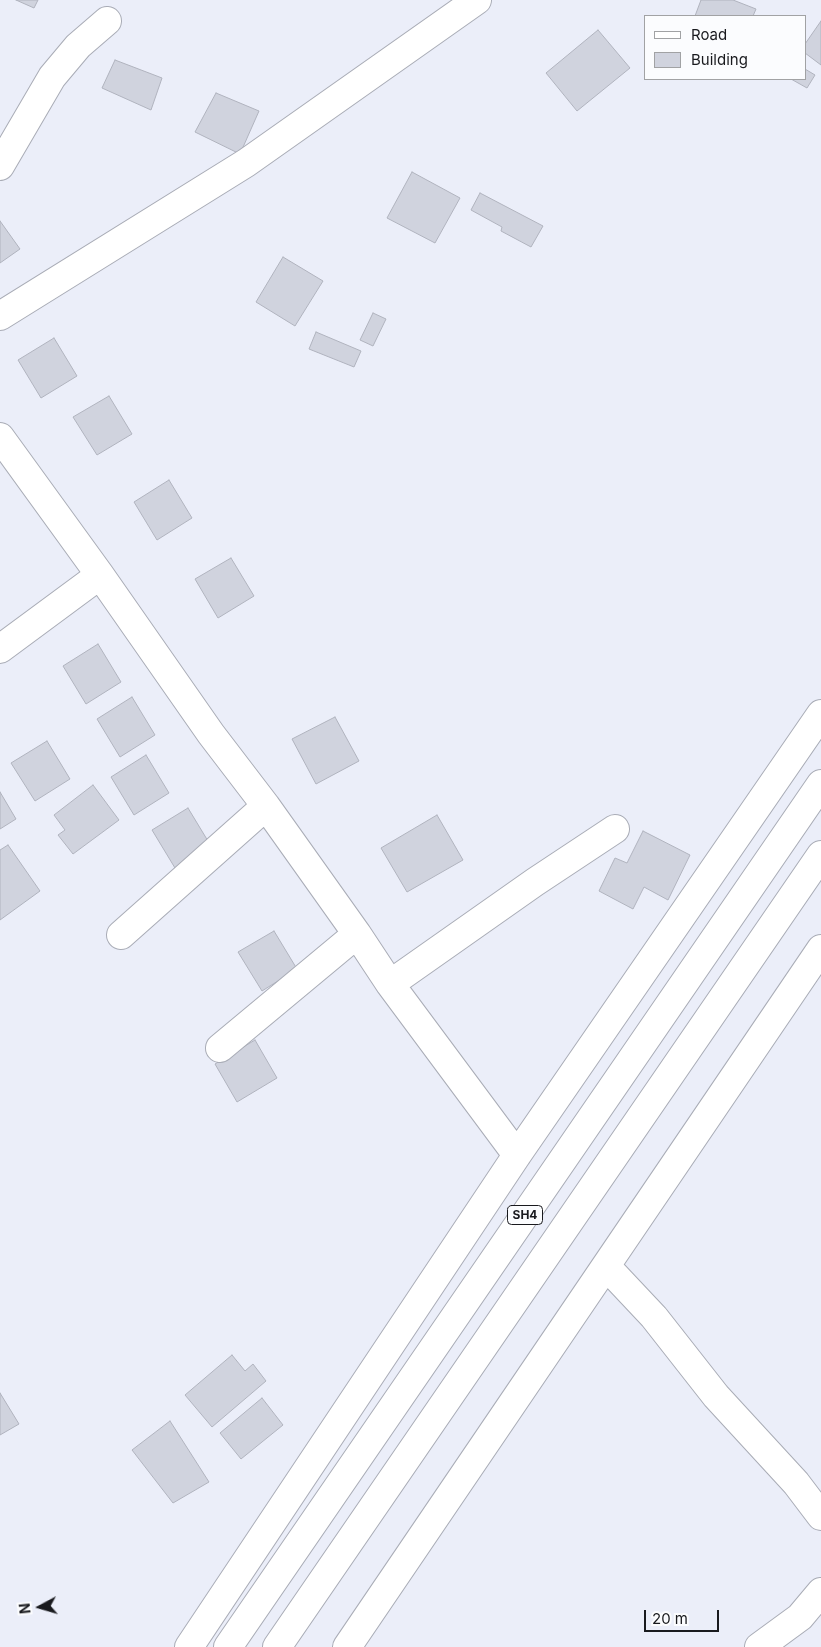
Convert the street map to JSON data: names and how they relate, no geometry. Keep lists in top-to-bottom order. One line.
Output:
{"streets":{"main road":["SH4"]},"legend":["Road","Building"],"scale_bar":"20 m","north":"left"}
